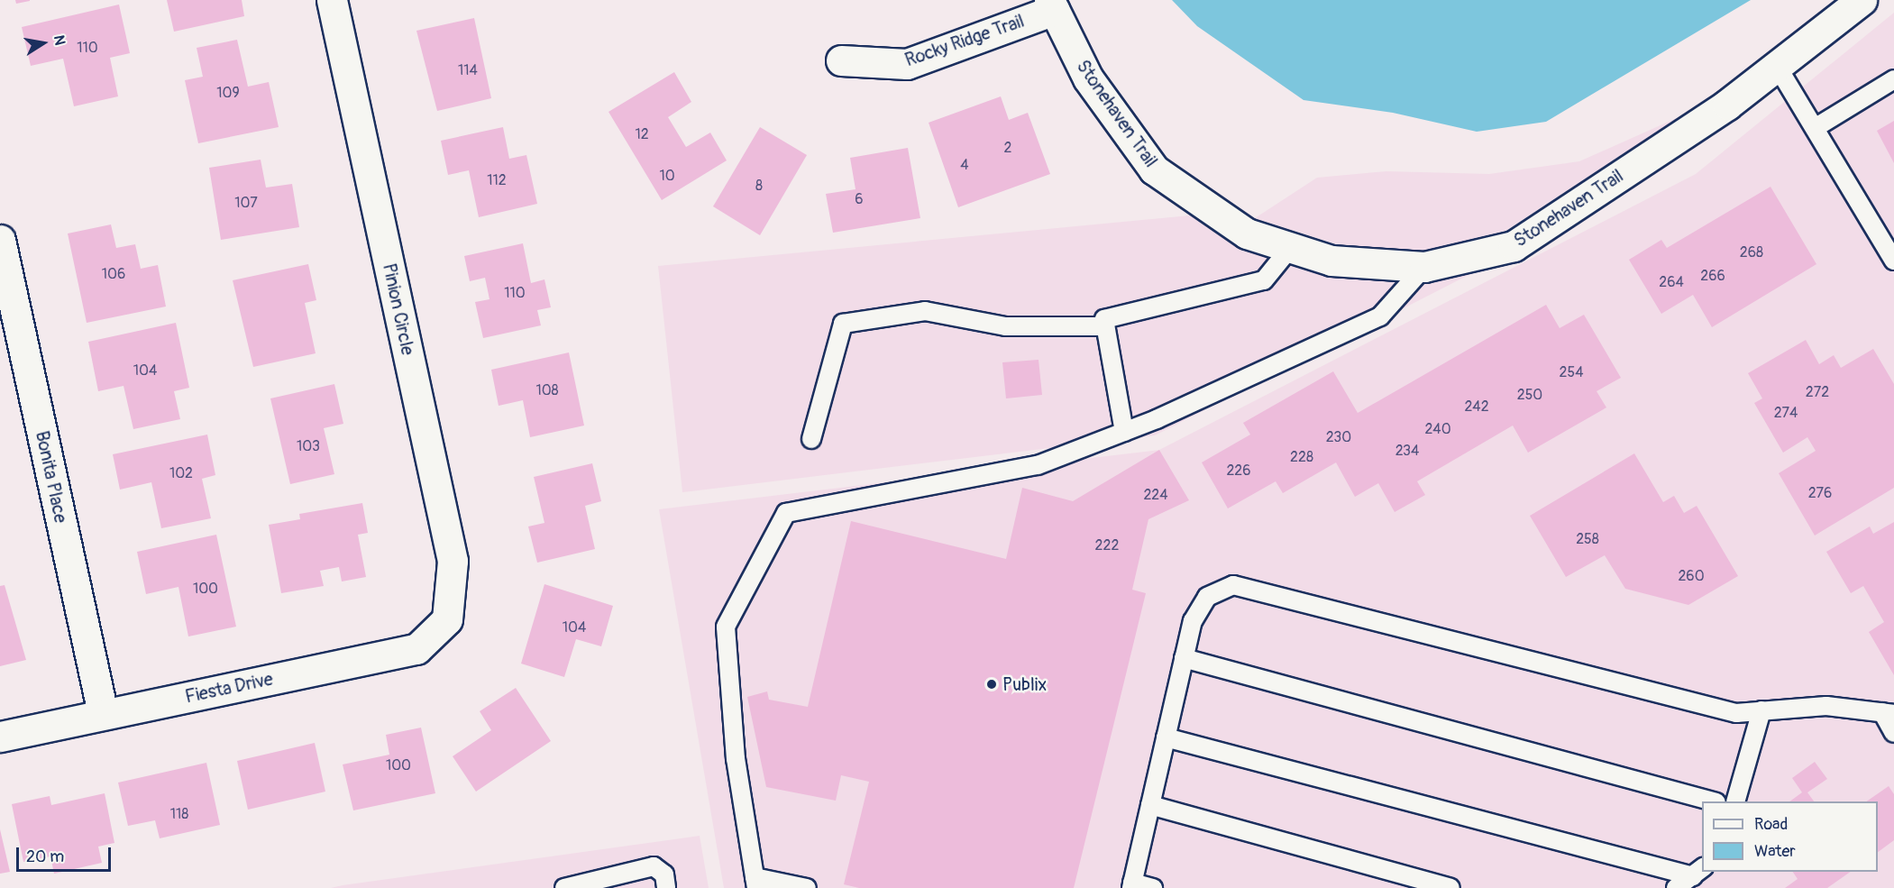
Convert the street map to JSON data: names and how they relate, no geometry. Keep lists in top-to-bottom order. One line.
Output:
{"streets":{"street":["Rocky Ridge Trail","Stonehaven Trail","Pinion Circle","Bonita Place","Fiesta Drive"]},"crossings":[["Rocky Ridge Trail","Stonehaven Trail"],["Pinion Circle","Fiesta Drive"],["Bonita Place","Fiesta Drive"]],"places":["Publix"],"house_numbers":["110","114","109","12","2","4","10","112","8","6","107","268","106","266","264","110","104","254","108","272","250","242","274","240","230","103","234","228","226","102","276","224","258","222","260","100","104","100","118"],"legend":["Road","Water"],"scale_bar":"20 m","north":"right"}
